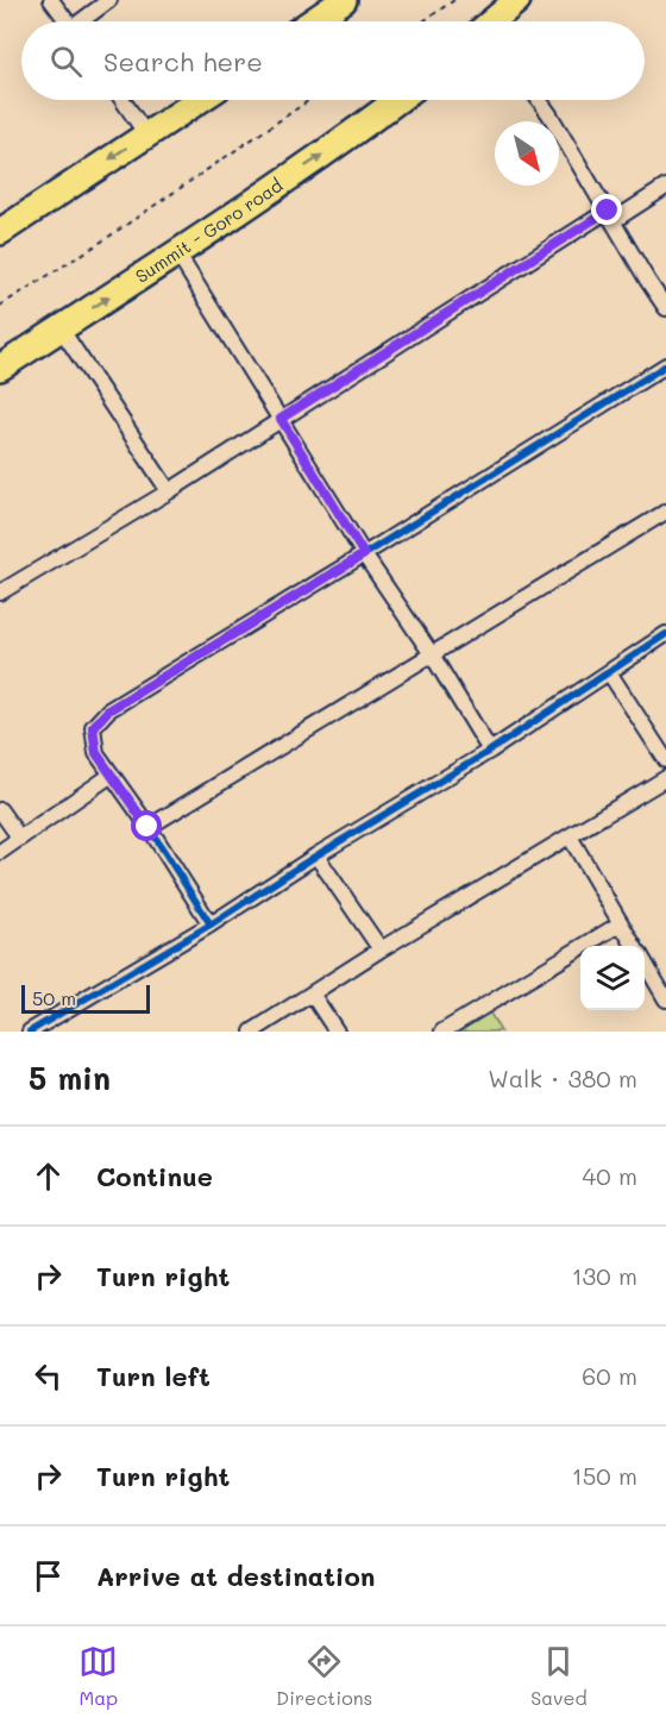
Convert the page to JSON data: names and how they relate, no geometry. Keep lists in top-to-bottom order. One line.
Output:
{"streets":{"highway":["Summit - Goro road"]},"scale_bar":"50 m","north":"bottom right","page":{"search":"Search here","scale":"50 m","heading":["5 min","Walk · 380 m"],"list":[["Continue","40 m"],["Turn right","130 m"],["Turn left","60 m"],["Turn right","150 m"],"Arrive at destination"],"nav":["Map","Directions","Saved"]}}
